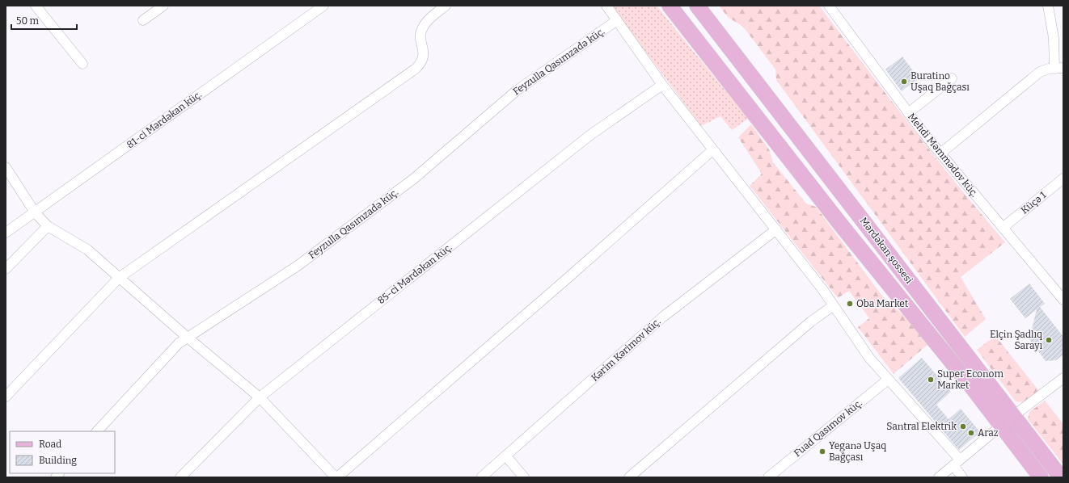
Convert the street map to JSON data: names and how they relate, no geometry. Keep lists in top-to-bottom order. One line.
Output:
{"streets":{"main road":["Mərdəkan şossesi"],"street":["Feyzulla Qasımzadə küç.","81-ci Mərdəkan küç.","Mehdi Məmmədov küç.","Küçə 1","85-ci Mərdəkan küç.","Kərim Kərimov küç.","Fuad Qasımov küç."]},"crossings":[["Mehdi Məmmədov küç.","Küçə 1"]],"places":["Buratino Uşaq Bağçası","Oba Market","Elçin Şadlıq Sarayı","Super Econom Market","Santral Elektrik","Araz","Yeganə Uşaq Bağçası"],"legend":["Road","Building"],"scale_bar":"50 m"}
